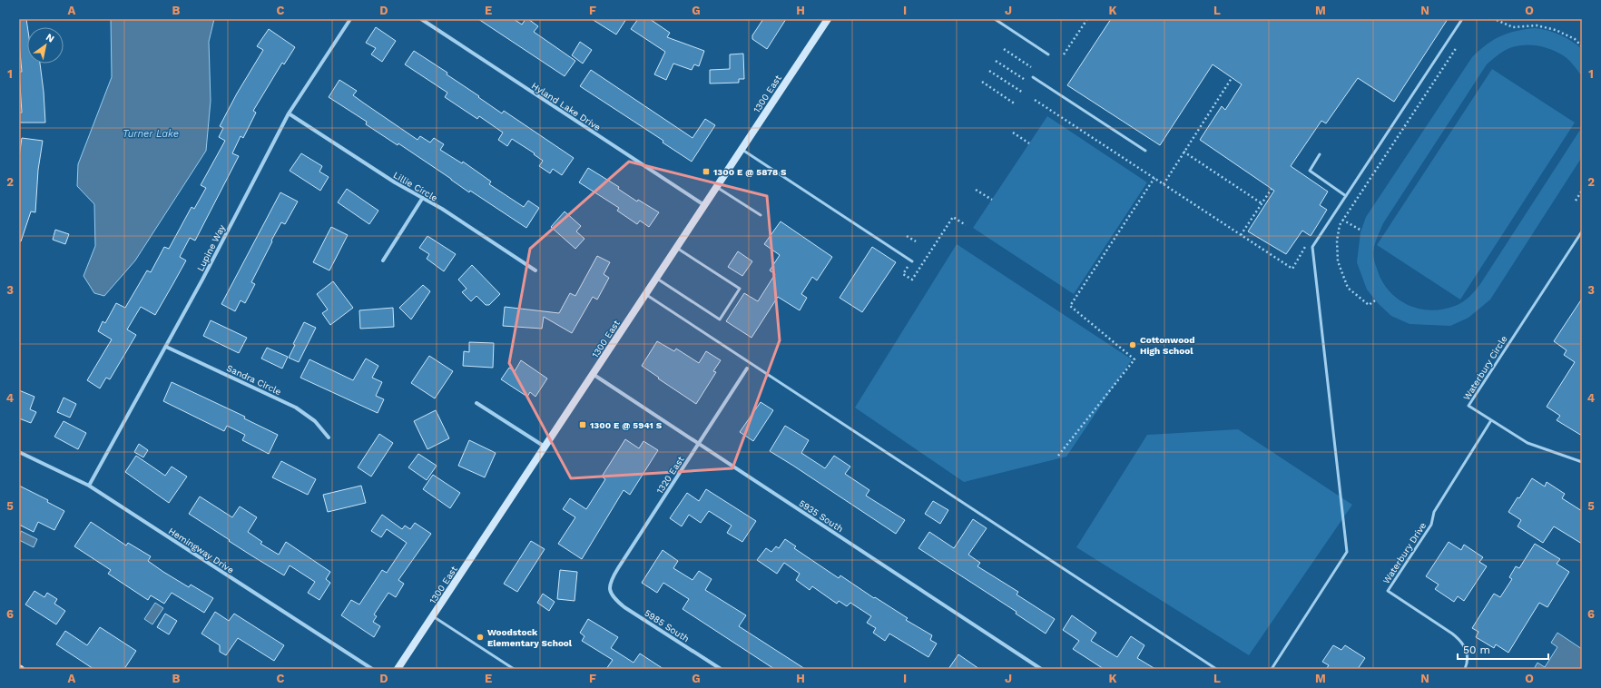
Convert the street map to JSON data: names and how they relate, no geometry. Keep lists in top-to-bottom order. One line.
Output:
{"streets":{"main road":["1300 East"],"street":["Hyland Lake Drive","Lillie Circle","Lupine Way","Sandra Circle","1320 East","5935 South","Hemingway Drive","5985 South"],"lane":["Waterbury Circle","Waterbury Drive"]},"crossings":[["1300 East","Hyland Lake Drive"],["1300 East","5935 South"],["Lillie Circle","Lupine Way"],["Lupine Way","Sandra Circle"],["Lupine Way","Hemingway Drive"],["Waterbury Circle","Waterbury Drive"],["1320 East","5935 South"],["1320 East","5985 South"]],"water":["Turner Lake"],"places":{"transit":["1300 E @ 5878 S","1300 E @ 5941 S"],"other":["Cottonwood High School","Woodstock Elementary School"]},"scale_bar":"50 m","north":"top right","grid":{"columns":["A","B","C","D","E","F","G","H","I","J","K","L","M","N","O"],"rows":["1","2","3","4","5","6"]}}
